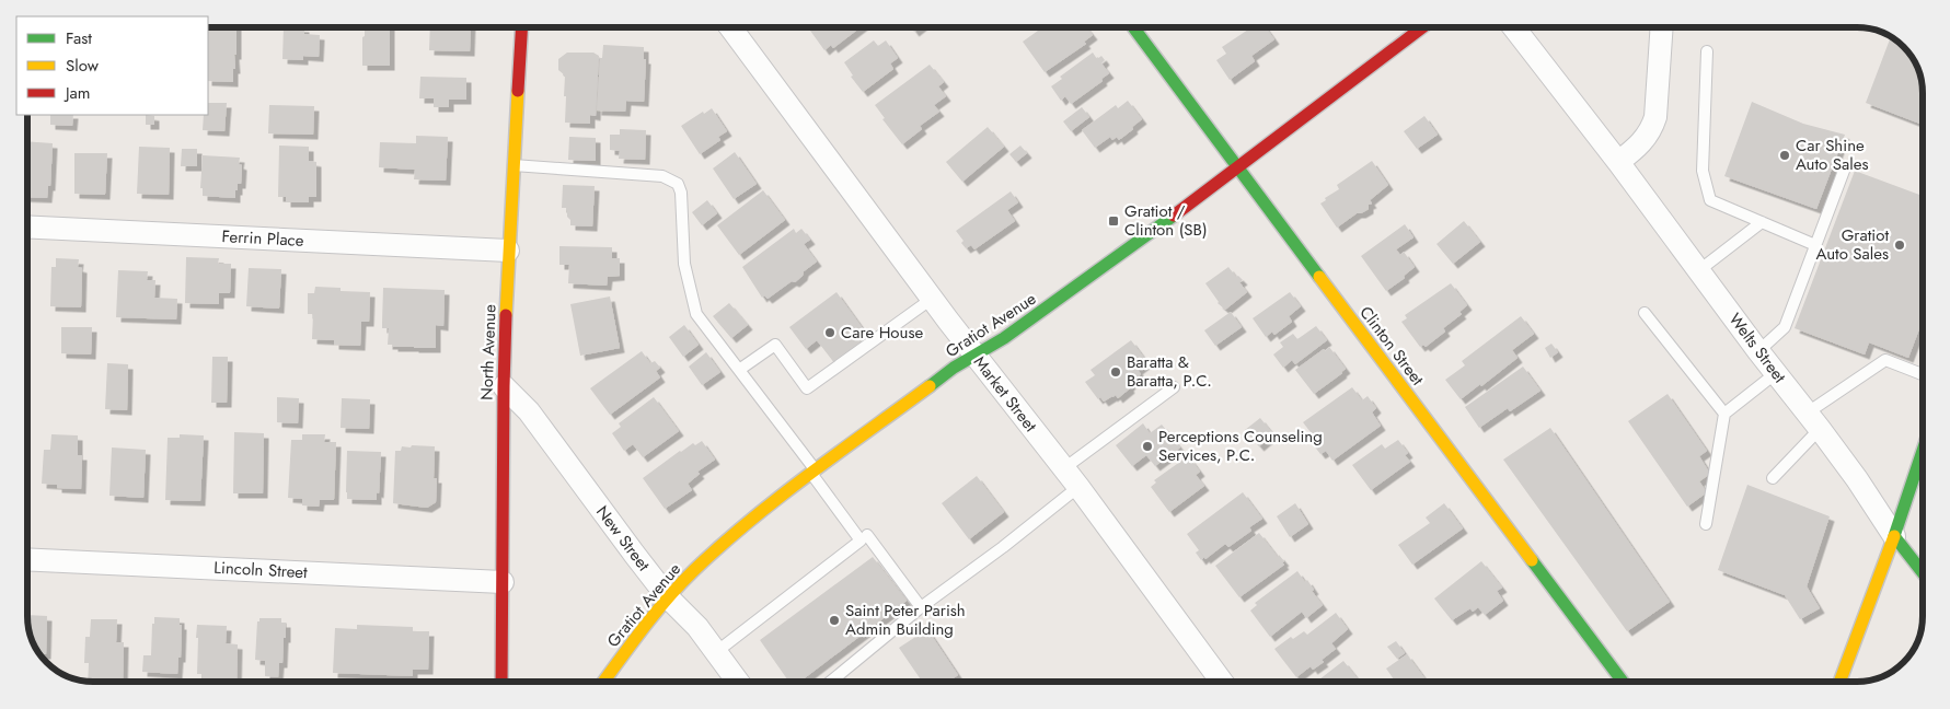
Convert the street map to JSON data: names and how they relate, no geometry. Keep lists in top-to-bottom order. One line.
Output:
{"streets":{"main road":["Gratiot Avenue","Clinton Street","North Avenue"],"street":["Ferrin Place","Welts Street","Market Street","New Street","Lincoln Street"]},"crossings":[["Ferrin Place","North Avenue"],["Gratiot Avenue","Clinton Street"],["Gratiot Avenue","Market Street"],["Gratiot Avenue","New Street"],["North Avenue","New Street"],["North Avenue","Lincoln Street"]],"places":{"other":["Car Shine Auto Sales","Gratiot Auto Sales","Care House","Baratta & Baratta, P.C.","Perceptions Counseling Services, P.C.","Saint Peter Parish Admin Building"],"transit":["Gratiot / Clinton (SB)"]},"legend":["Fast","Slow","Jam"]}
